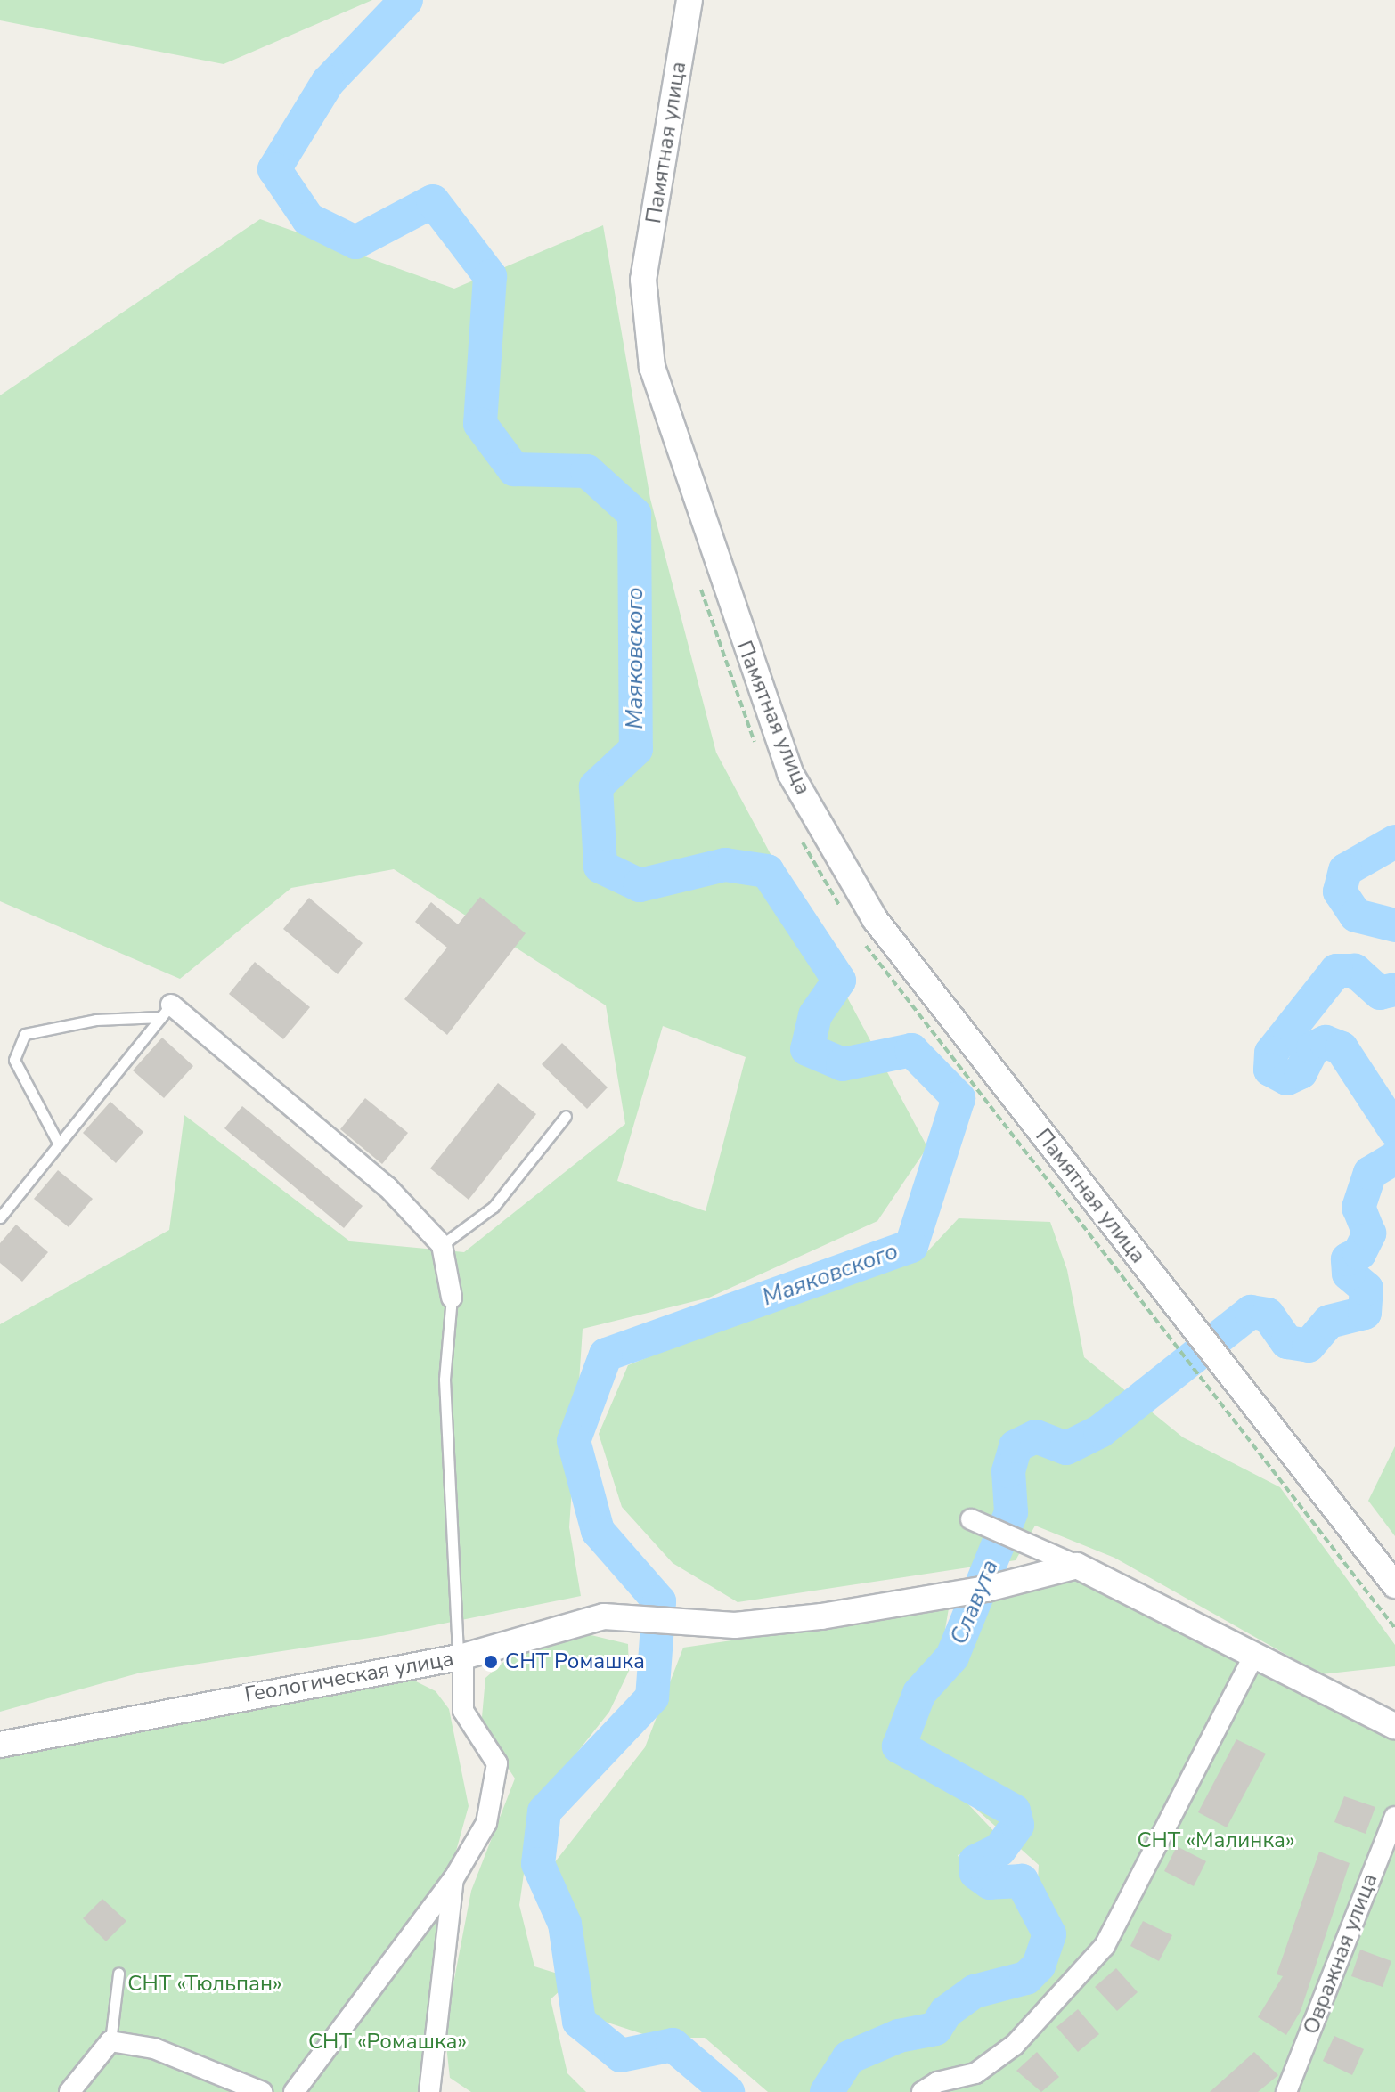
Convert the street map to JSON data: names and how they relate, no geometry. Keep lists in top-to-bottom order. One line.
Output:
{"streets":{"street":["Памятная улица","Геологическая улица","Овражная улица"]},"water":["Маяковского","Славута"],"parks":["СНТ «Малинка»","СНТ «Тюльпан»","СНТ «Ромашка»"],"places":["СНТ Ромашка"]}
